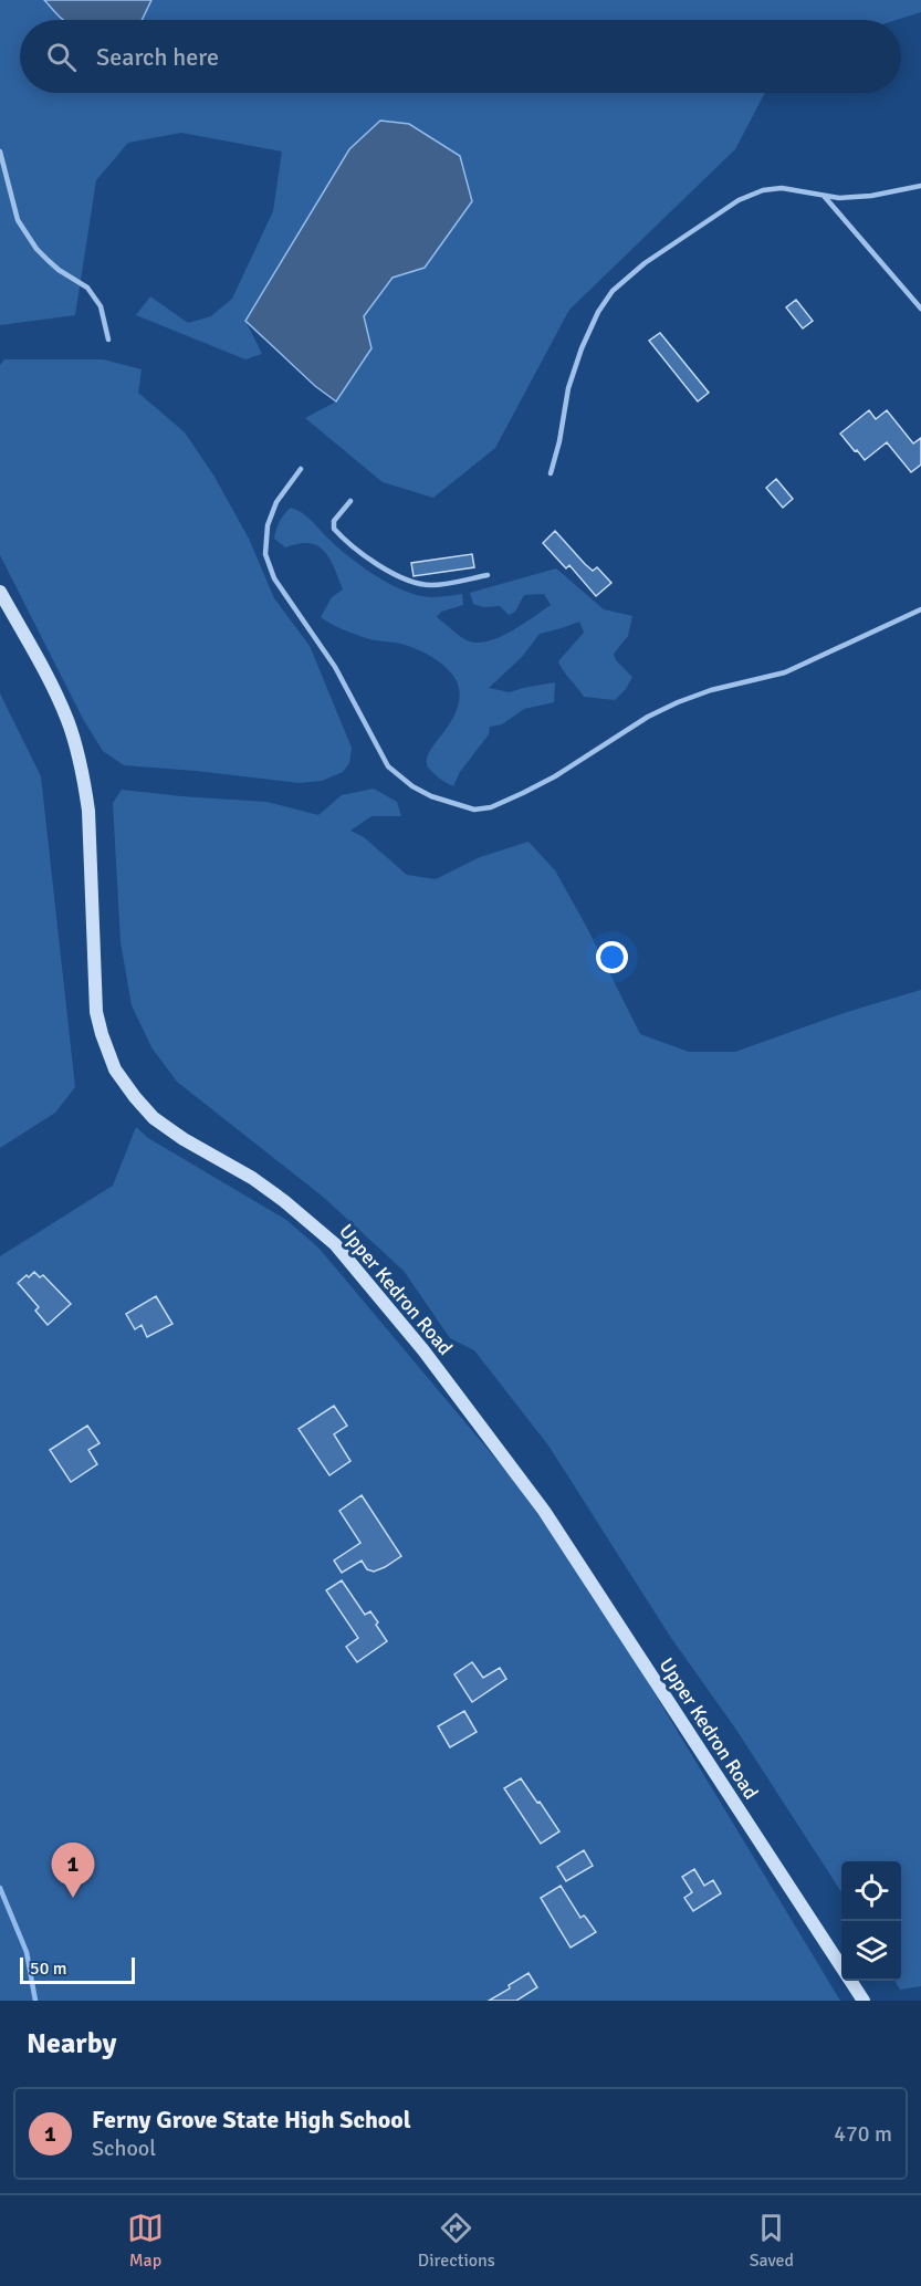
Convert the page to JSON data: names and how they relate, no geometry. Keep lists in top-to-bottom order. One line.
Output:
{"streets":{"main road":["Upper Kedron Road"]},"scale_bar":"50 m","page":{"search":"Search here","pins":"1","scale":"50 m","heading":"Nearby","list":[{"mark":"1","name":"Ferny Grove State High School","note":"School","value":"470 m"}],"nav":["Map","Directions","Saved"]}}
